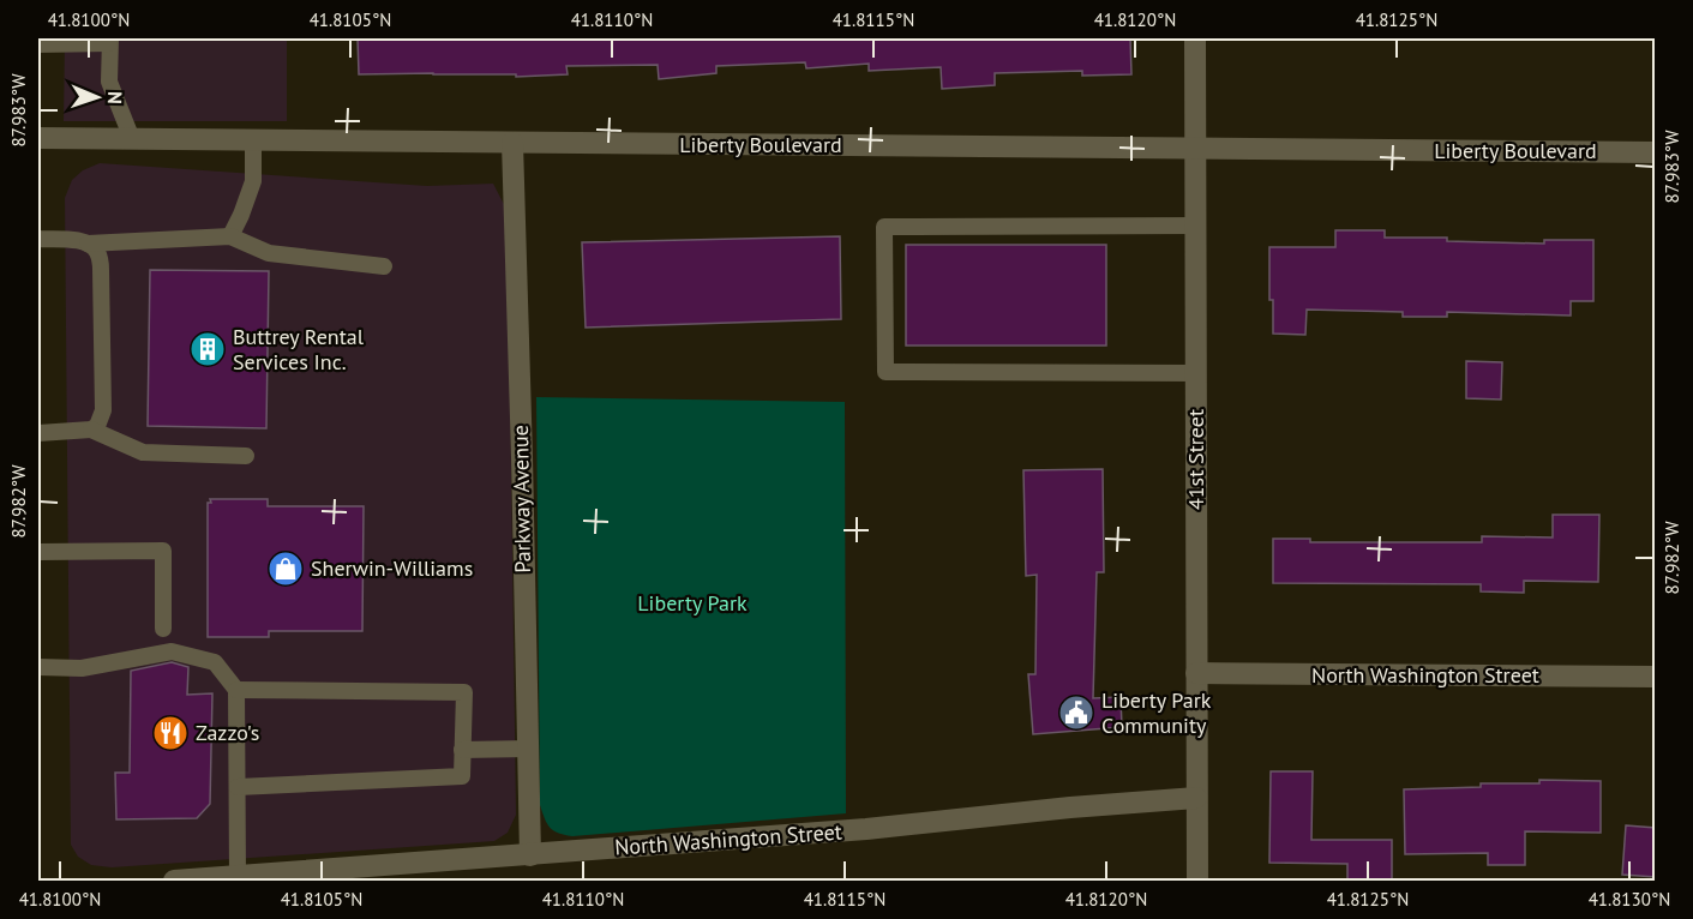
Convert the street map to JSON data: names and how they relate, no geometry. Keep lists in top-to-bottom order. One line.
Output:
{"streets":{"street":["Liberty Boulevard","41st Street","Parkway Avenue","North Washington Street"]},"crossings":[["Liberty Boulevard","41st Street"],["Liberty Boulevard","Parkway Avenue"],["41st Street","North Washington Street"],["Parkway Avenue","North Washington Street"]],"parks":["Liberty Park"],"places":{"building":["Buttrey Rental Services Inc."],"shop":["Sherwin-Williams"],"public building":["Liberty Park Community"],"restaurant":["Zazzo's"]},"north":"right","coordinates":["41.8100°N","41.8105°N","41.8110°N","41.8115°N","41.8120°N","41.8125°N","87.983°W","87.982°W","41.8130°N"]}
